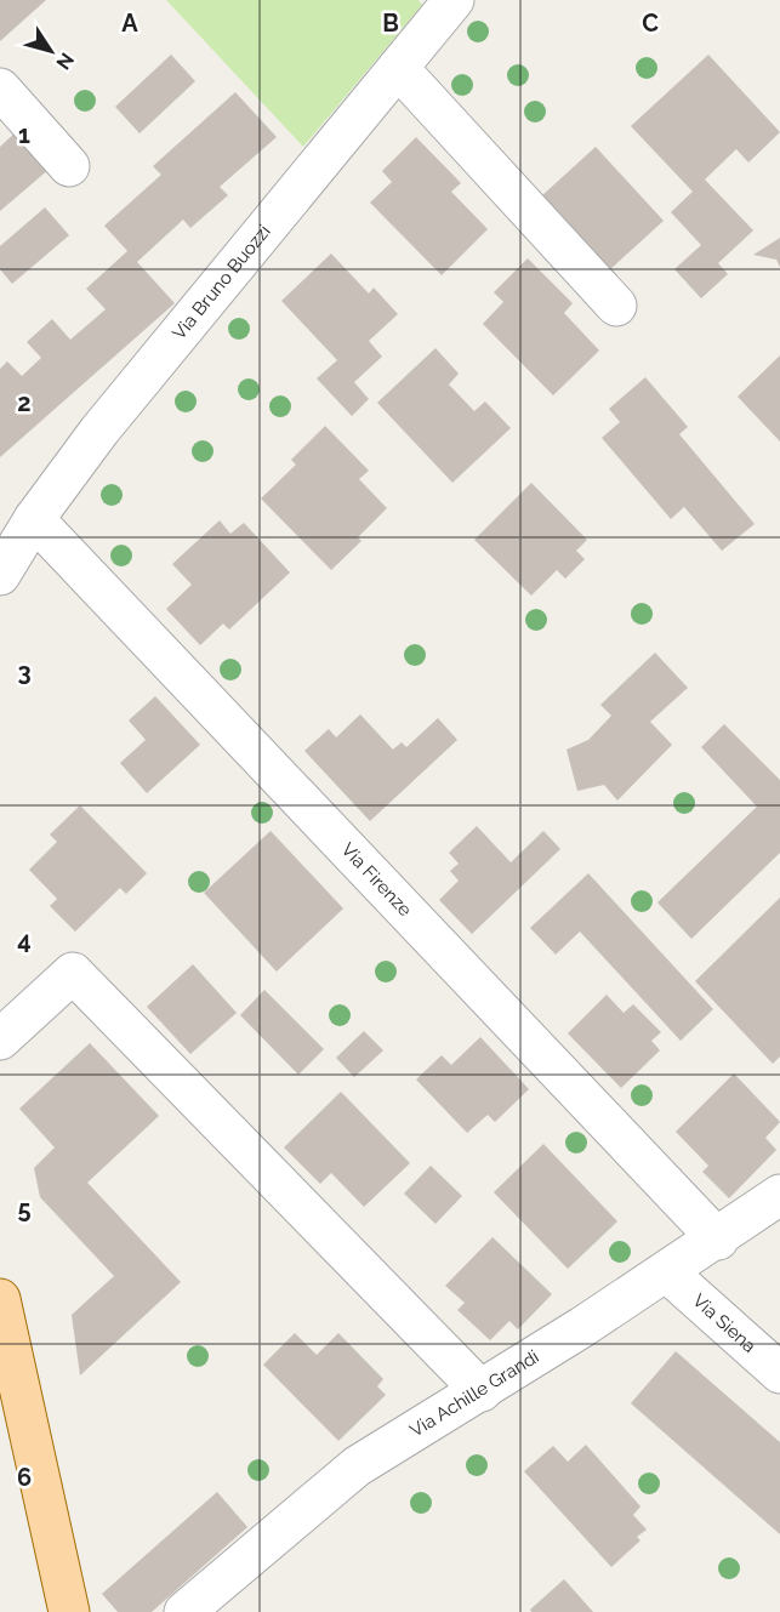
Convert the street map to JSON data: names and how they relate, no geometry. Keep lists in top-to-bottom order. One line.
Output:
{"streets":{"street":["Via Bruno Buozzi","Via Firenze","Via Siena","Via Achille Grandi"]},"crossings":[["Via Bruno Buozzi","Via Firenze"],["Via Firenze","Via Achille Grandi"],["Via Siena","Via Achille Grandi"]],"north":"bottom right","grid":{"columns":["A","B","C"],"rows":["1","2","3","4","5","6"]}}
